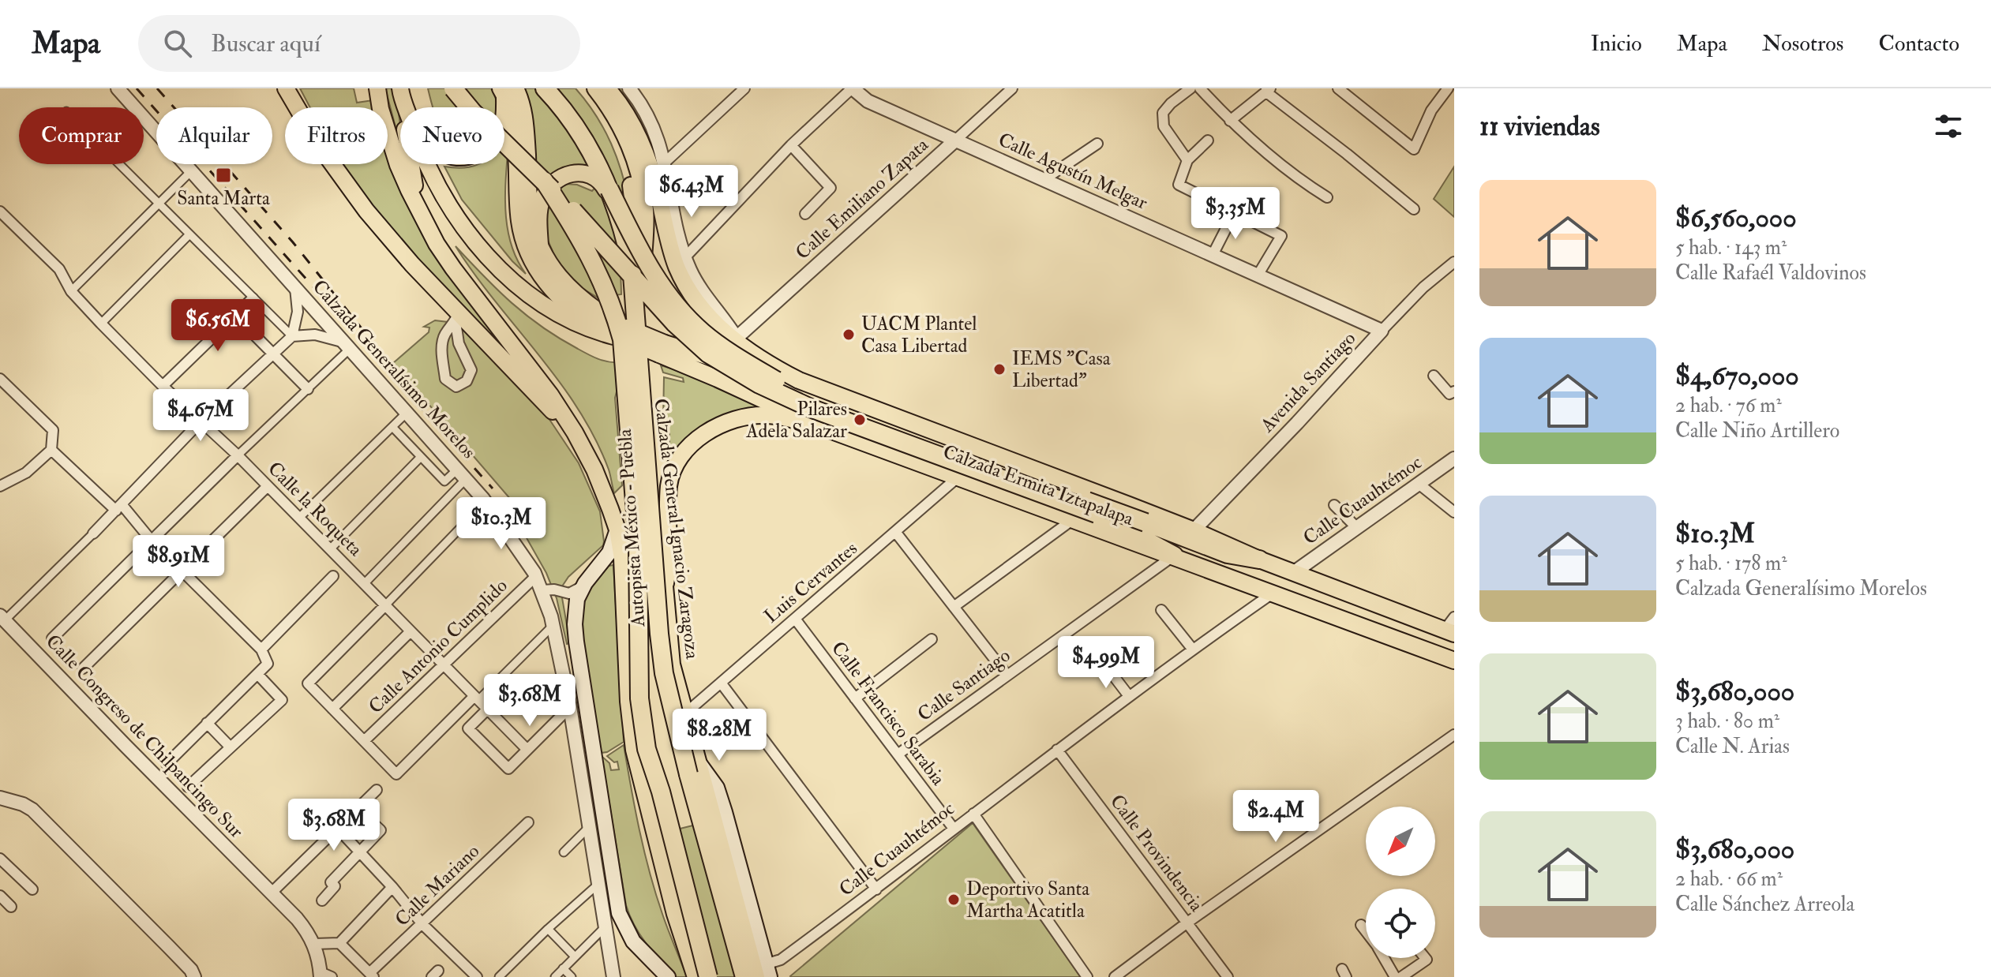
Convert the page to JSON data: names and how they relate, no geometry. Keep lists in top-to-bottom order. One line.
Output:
{"streets":{"highway":["Autopista México - Puebla"],"main road":["Calzada Ermita Iztapalapa","Calzada General Ignacio Zaragoza"],"street":["Calle Agustín Melgar","Calle Emiliano Zapata","Calzada Generalísimo Morelos","Avenida Santiago","Calle Cuauhtémoc","Calle la Roqueta","Luis Cervantes","Calle Antonio Cumplido","Calle Santiago","Calle Francisco Sarabia","Calle Congreso de Chilpancingo Sur","Calle Provindencia","Calle Mariano"]},"crossings":[["Calle Agustín Melgar","Calle Emiliano Zapata"],["Calle Agustín Melgar","Avenida Santiago"],["Calle Emiliano Zapata","Calzada Ermita Iztapalapa"],["Calzada Generalísimo Morelos","Calle Antonio Cumplido"],["Avenida Santiago","Calzada Ermita Iztapalapa"],["Calzada Ermita Iztapalapa","Calle Cuauhtémoc"],["Calzada Ermita Iztapalapa","Autopista México - Puebla"],["Calzada Ermita Iztapalapa","Luis Cervantes"],["Calzada Ermita Iztapalapa","Calle Santiago"],["Calle Cuauhtémoc","Autopista México - Puebla"],["Calle Cuauhtémoc","Calzada General Ignacio Zaragoza"],["Calle Cuauhtémoc","Calle Francisco Sarabia"],["Calle Cuauhtémoc","Calle Provindencia"],["Calle la Roqueta","Calle Antonio Cumplido"],["Autopista México - Puebla","Calzada General Ignacio Zaragoza"],["Calzada General Ignacio Zaragoza","Luis Cervantes"],["Luis Cervantes","Calle Francisco Sarabia"],["Calle Santiago","Calle Francisco Sarabia"]],"places":{"transit":["Santa Marta"],"other":["UACM Plantel Casa Libertad","IEMS \"Casa Libertad\"","Pilares Adela Salazar","Deportivo Santa Martha Acatitla"]},"north":"bottom left","page":{"header":"Mapa","search":"Buscar aquí","nav":["Inicio","Mapa","Nosotros","Contacto"],"heading":"11 viviendas","chip":["Comprar","Alquilar","Filtros","Nuevo"],"list":[{"name":"$6,560,000","note":"5 hab. · 143 m² · Calle Rafaél Valdovinos"},{"name":"$4,670,000","note":"2 hab. · 76 m² · Calle Niño Artillero"},{"name":"$10.3M","note":"5 hab. · 178 m² · Calzada Generalísimo Morelos"},{"name":"$3,680,000","note":"3 hab. · 80 m² · Calle N. Arias"},{"name":"$3,680,000","note":"2 hab. · 66 m² · Calle Sánchez Arreola"}],"price":["$6.43M","$3.35M","$6.56M","$4.67M","$10.3M","$8.91M","$4.99M","$3.68M","$8.28M","$2.4M","$3.68M"]}}
